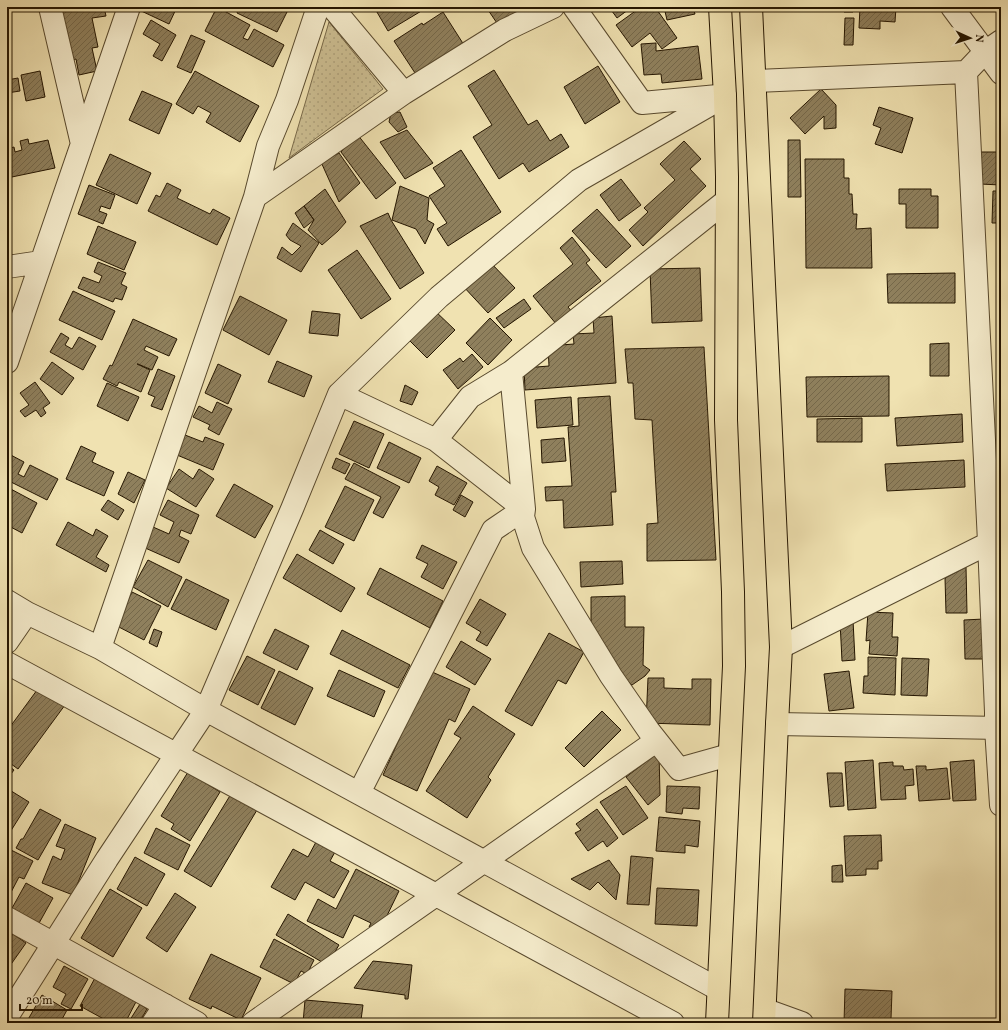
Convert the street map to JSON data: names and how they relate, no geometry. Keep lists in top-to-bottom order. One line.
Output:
{"scale_bar":"20 m","north":"right"}
